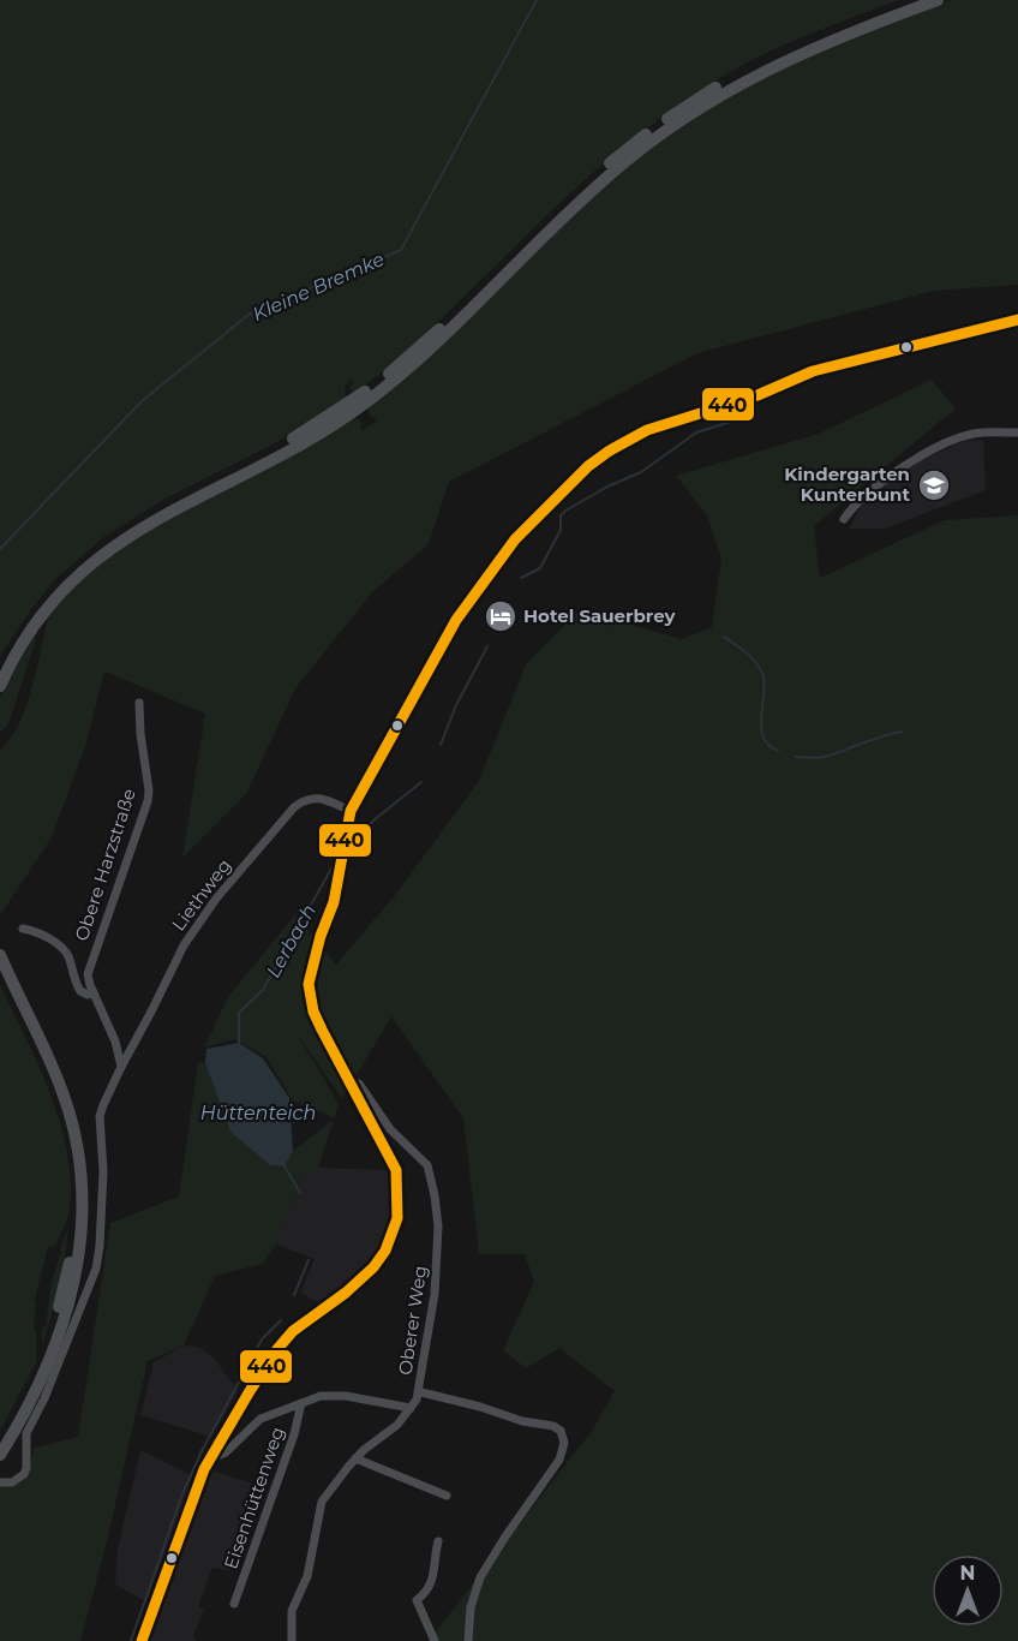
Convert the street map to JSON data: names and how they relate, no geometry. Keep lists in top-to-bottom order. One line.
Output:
{"streets":{"street":["Obere Harzstraße","Liethweg","Oberer Weg","Eisenhüttenweg"]},"crossings":[["Obere Harzstraße","Liethweg"]],"water":["Kleine Bremke","Lerbach","Hüttenteich"],"places":{"school or university":["Kindergarten Kunterbunt"],"hotel":["Hotel Sauerbrey"]},"lines":["transit line 440"],"north":"top"}
